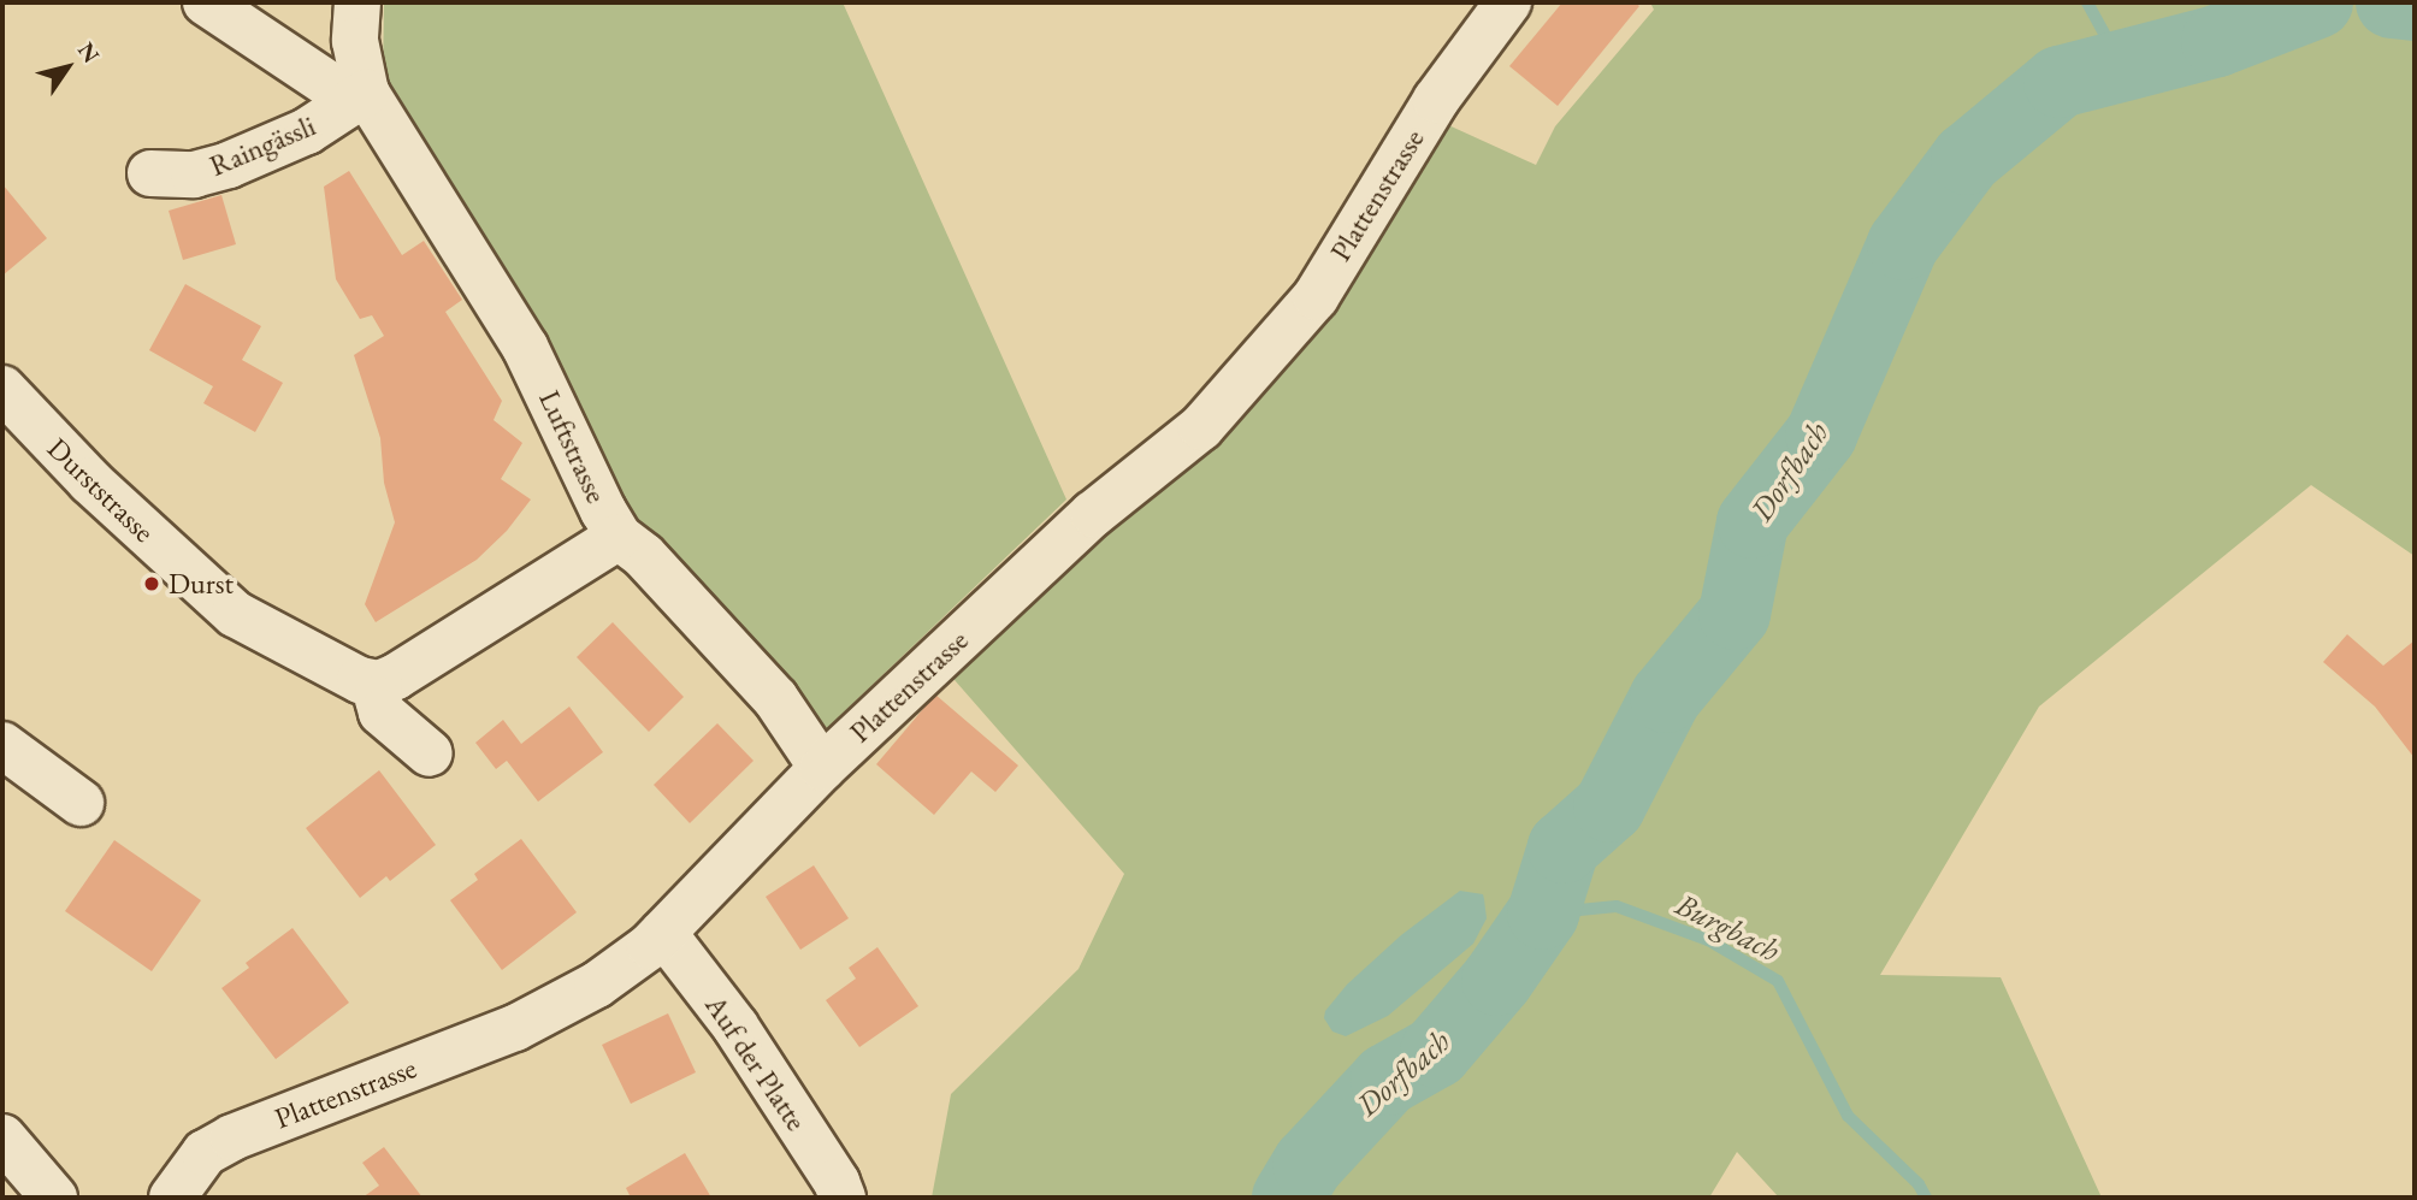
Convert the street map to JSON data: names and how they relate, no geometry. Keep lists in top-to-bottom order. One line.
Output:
{"streets":{"street":["Raingässli","Plattenstrasse","Luftstrasse","Durststrasse","Auf der Platte"]},"crossings":[["Raingässli","Luftstrasse"],["Plattenstrasse","Luftstrasse"],["Plattenstrasse","Auf der Platte"]],"water":["Dorfbach","Burgbach"],"places":["Durst"],"north":"top right"}
